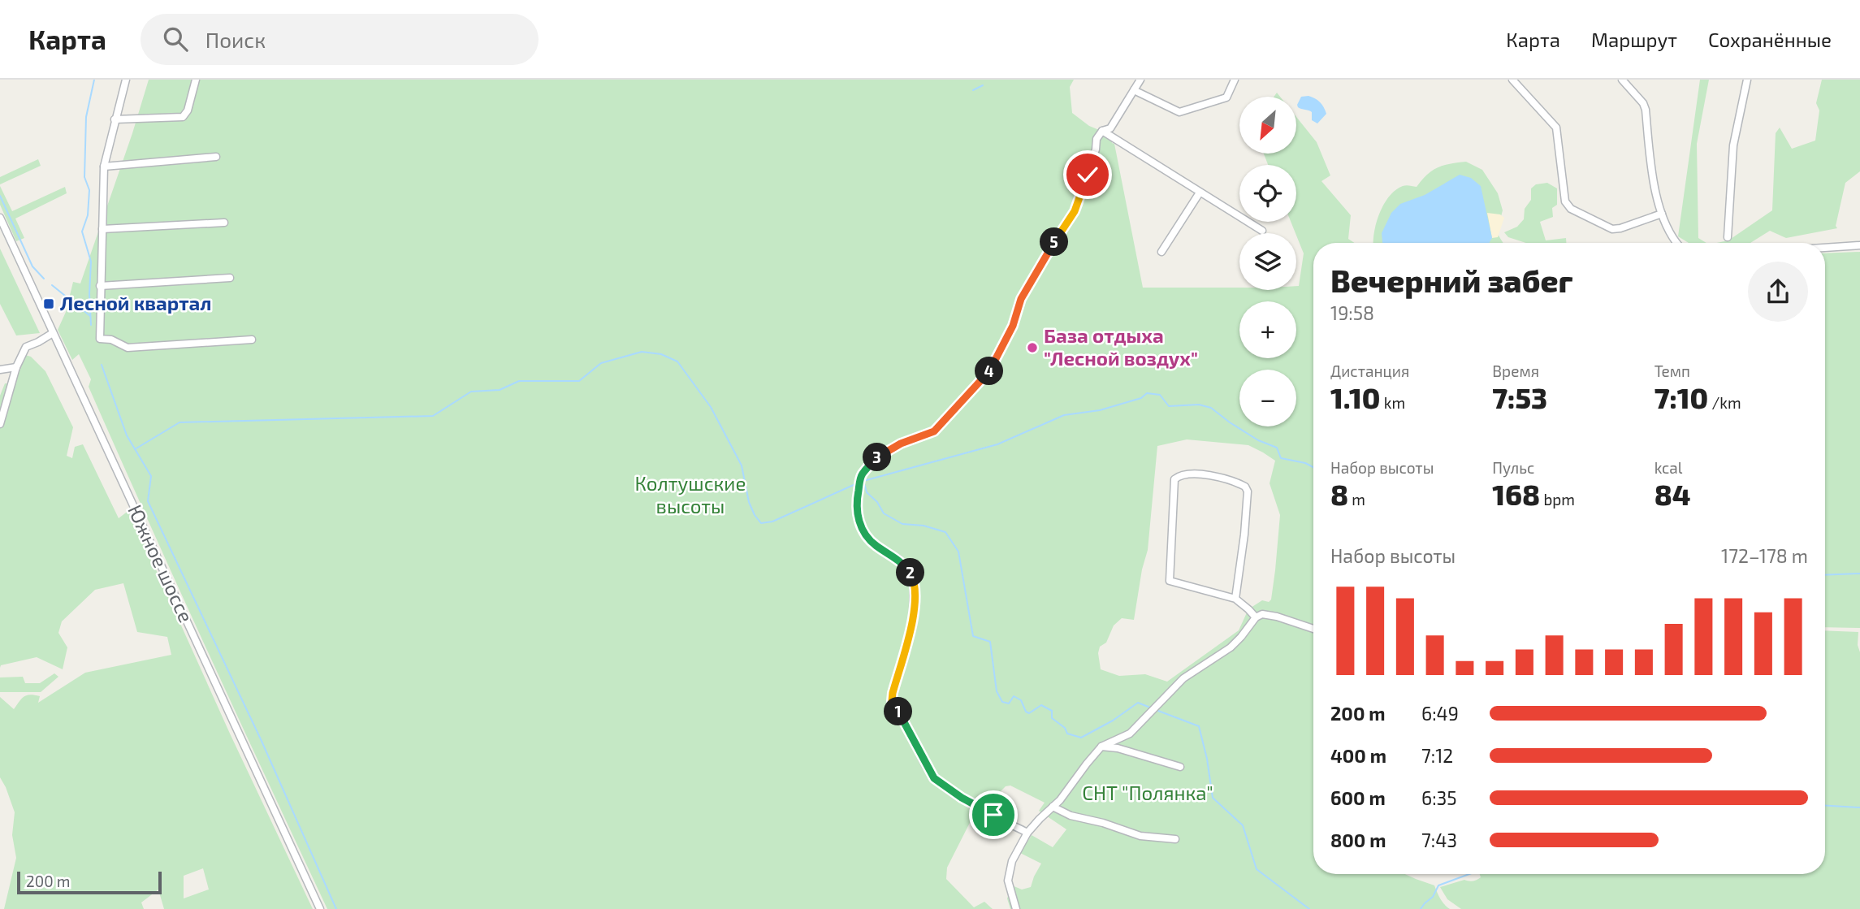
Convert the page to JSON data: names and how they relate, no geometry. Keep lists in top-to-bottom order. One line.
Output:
{"streets":{"street":["Южное шоссе"]},"parks":["Колтушские высоты","СНТ \"Полянка\""],"places":{"transit":["Лесной квартал"],"other":["База отдыха \"Лесной воздух\""]},"scale_bar":"200 m","north":"bottom left","page":{"header":"Карта","search":"Поиск","nav":["Карта","Маршрут","Сохранённые"],"map_buttons":["+","−"],"pins":["5","4","3","2","1"],"heading":["Вечерний забег","19:58"],"stats":[["Дистанция","1.10 km"],["Время","7:53"],["Темп","7:10 /km"],["Набор высоты","8 m"],["Пульс","168 bpm"],["kcal","84"]],"chart":["Набор высоты","172–178 m"],"list":[{"name":"200 m","note":"6:49"},{"name":"400 m","note":"7:12"},{"name":"600 m","note":"6:35"},{"name":"800 m","note":"7:43"}],"scale":"200 m"}}
